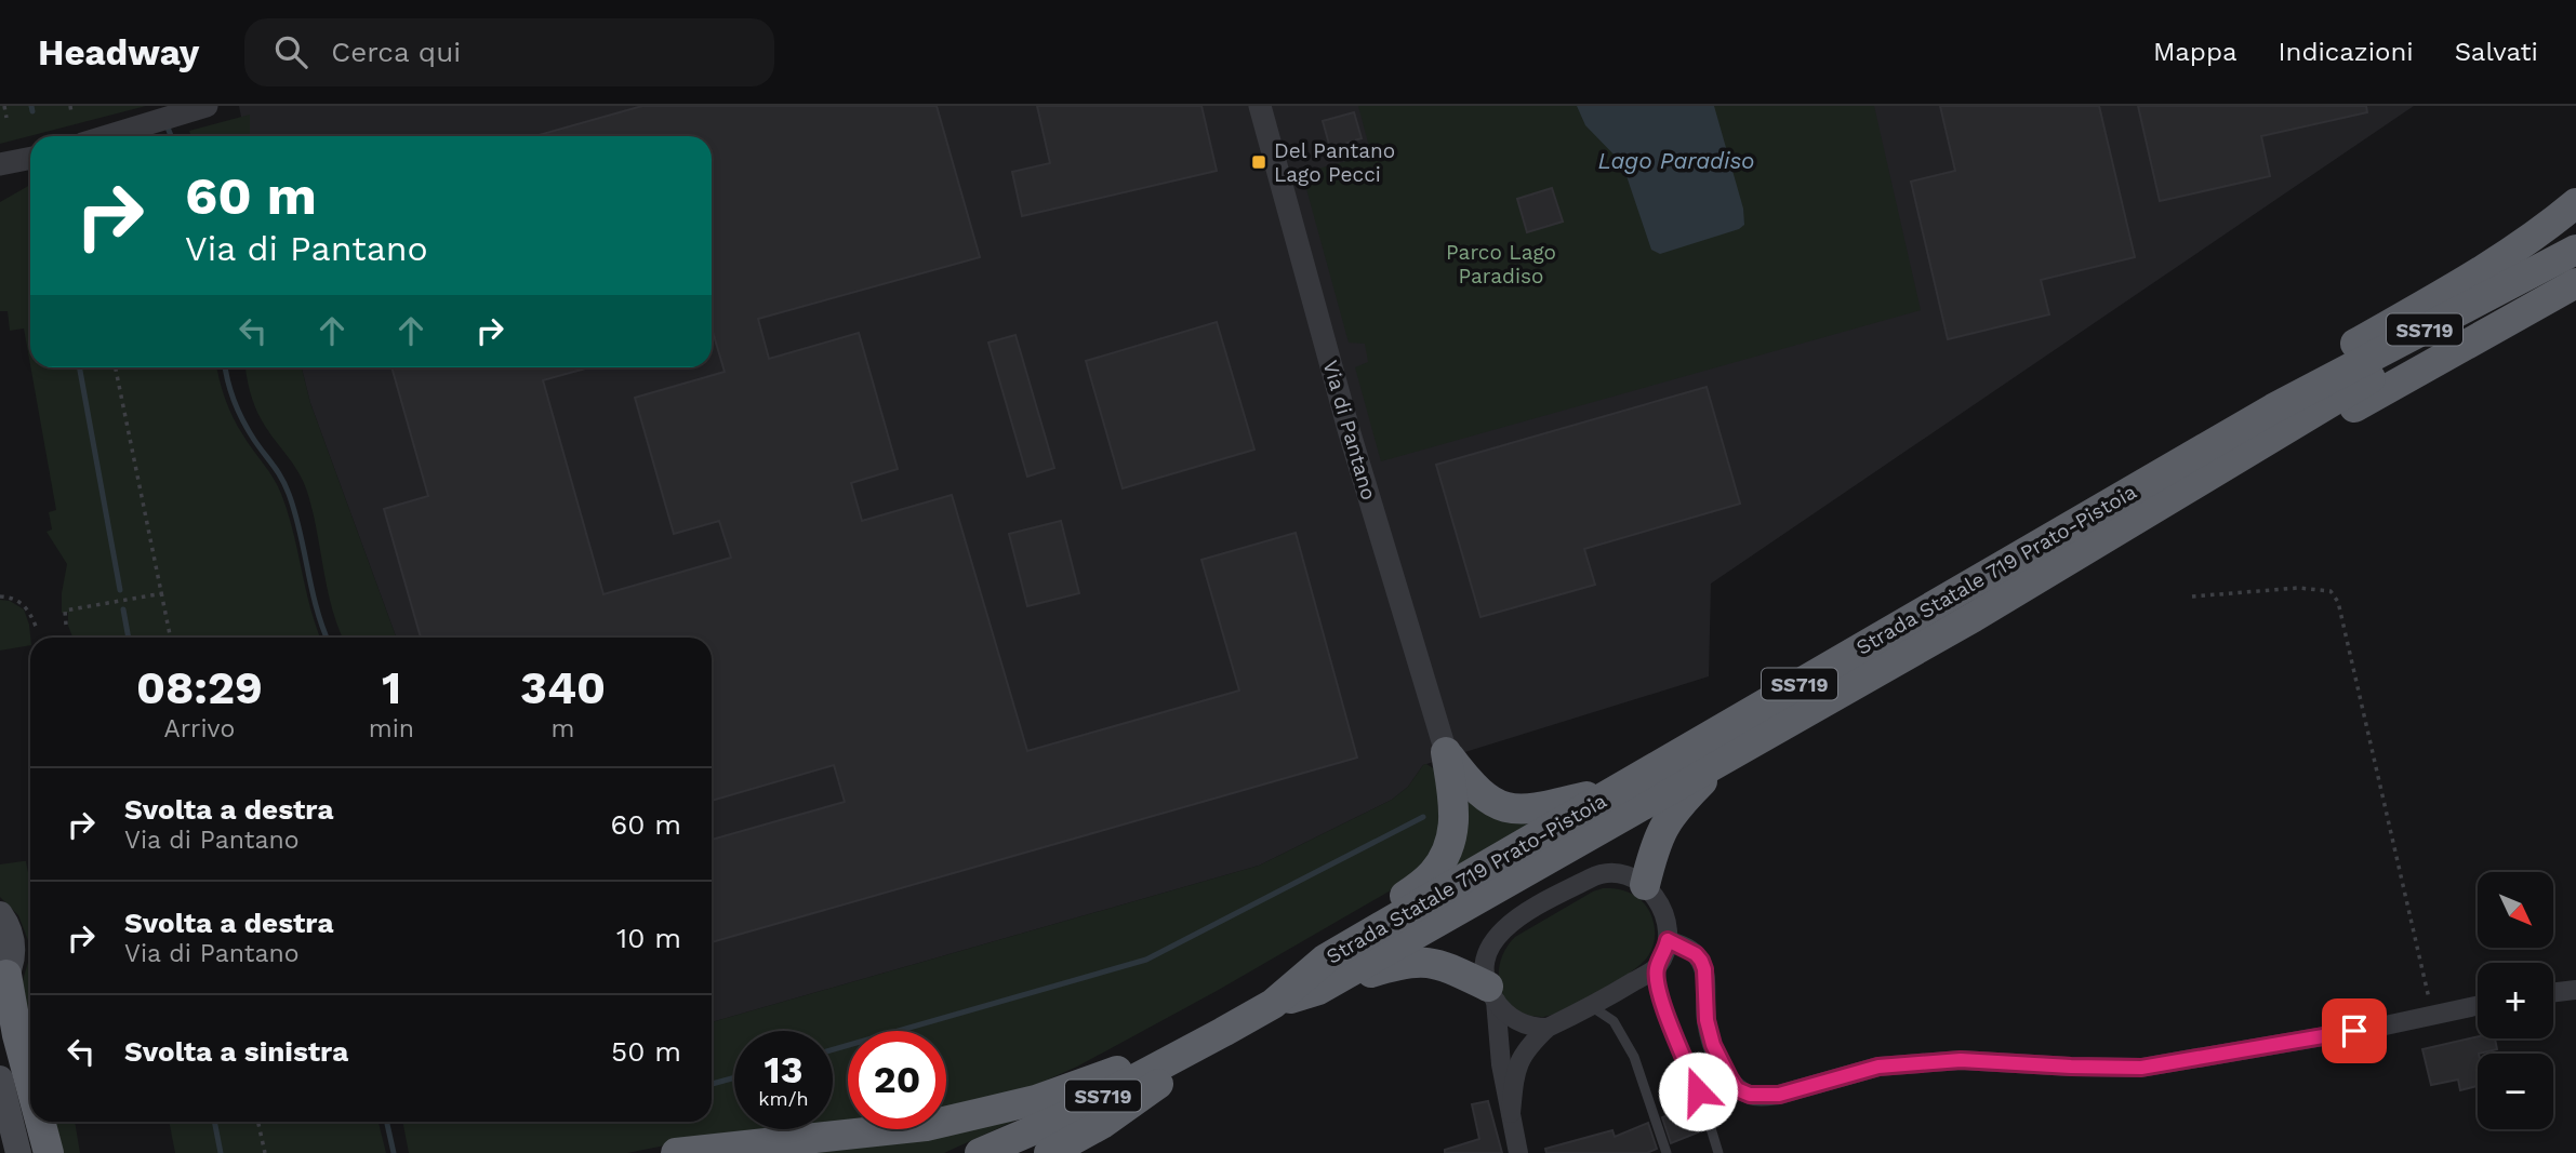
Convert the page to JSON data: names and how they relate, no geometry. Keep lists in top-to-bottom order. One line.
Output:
{"streets":{"highway":["SS719","Strada Statale 719 Prato-Pistoia"],"street":["Via di Pantano"]},"water":["Lago Paradiso"],"parks":["Parco Lago Paradiso"],"places":{"transit":["Del Pantano Lago Pecci"]},"north":"bottom right","page":{"header":"Headway","search":"Cerca qui","nav":["Mappa","Indicazioni","Salvati"],"turn":["60 m","Via di Pantano"],"eta":["08:29","Arrivo","1","min","340","m"],"list":[{"name":"Svolta a destra","note":"Via di Pantano","value":"60 m"},{"name":"Svolta a destra","note":"Via di Pantano","value":"10 m"},{"name":"Svolta a sinistra","value":"50 m"}],"map_buttons":["+","−"],"speed":"13 km/h","limit":"20"}}
